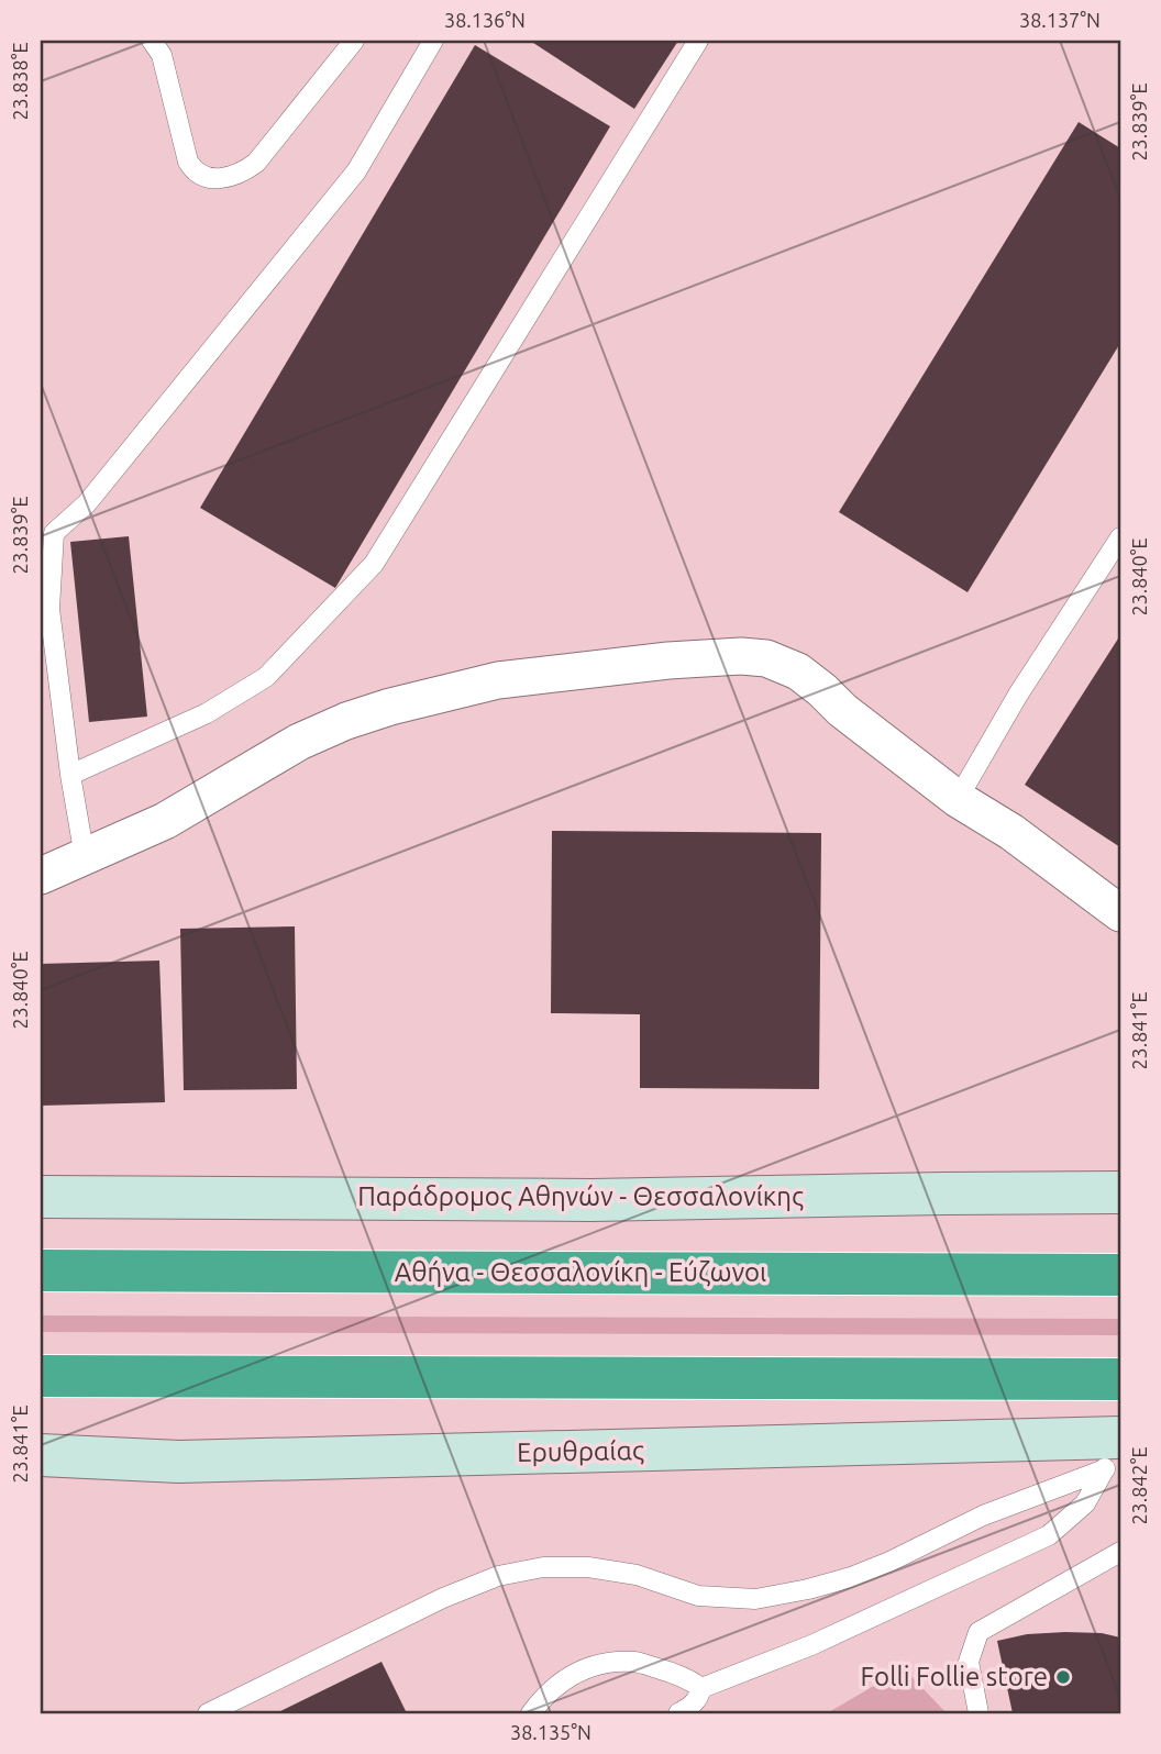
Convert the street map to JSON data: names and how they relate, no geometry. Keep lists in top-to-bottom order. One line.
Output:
{"streets":{"highway":["Αθήνα - Θεσσαλονίκη - Εύζωνοι"],"main road":["Παράδρομος Αθηνών - Θεσσαλονίκης","Ερυθραίας"]},"places":["Folli Follie store"],"coordinates":["38.136°N","38.137°N","23.838°E","23.839°E","23.840°E","23.841°E","23.842°E","38.135°N"]}
